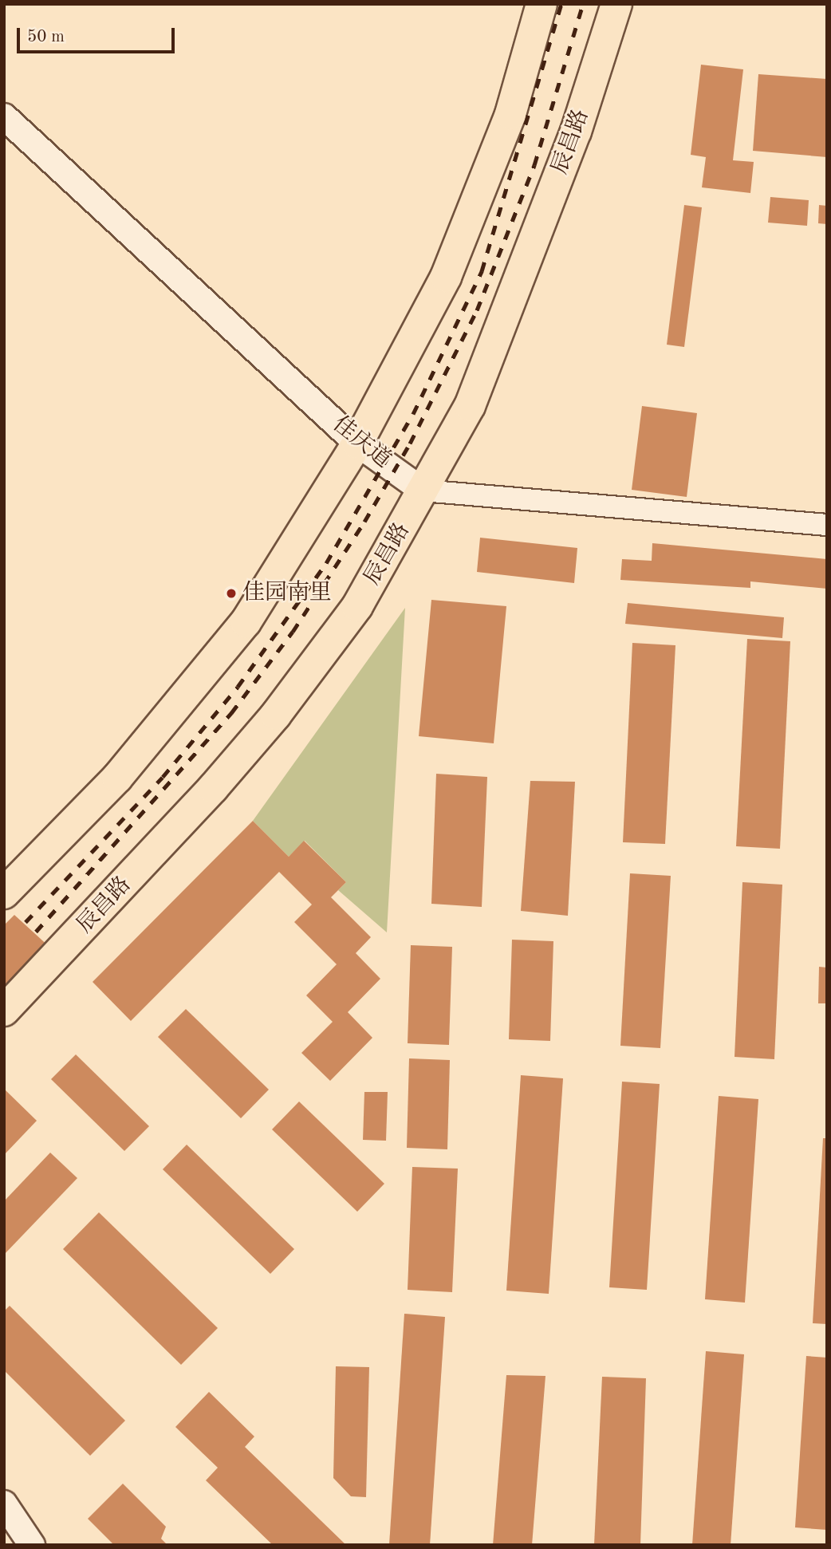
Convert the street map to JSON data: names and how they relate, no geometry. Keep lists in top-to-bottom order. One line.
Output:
{"streets":{"main road":["辰昌路"],"street":["佳庆道"]},"crossings":[["辰昌路","佳庆道"]],"places":["佳园南里"],"scale_bar":"50 m"}
